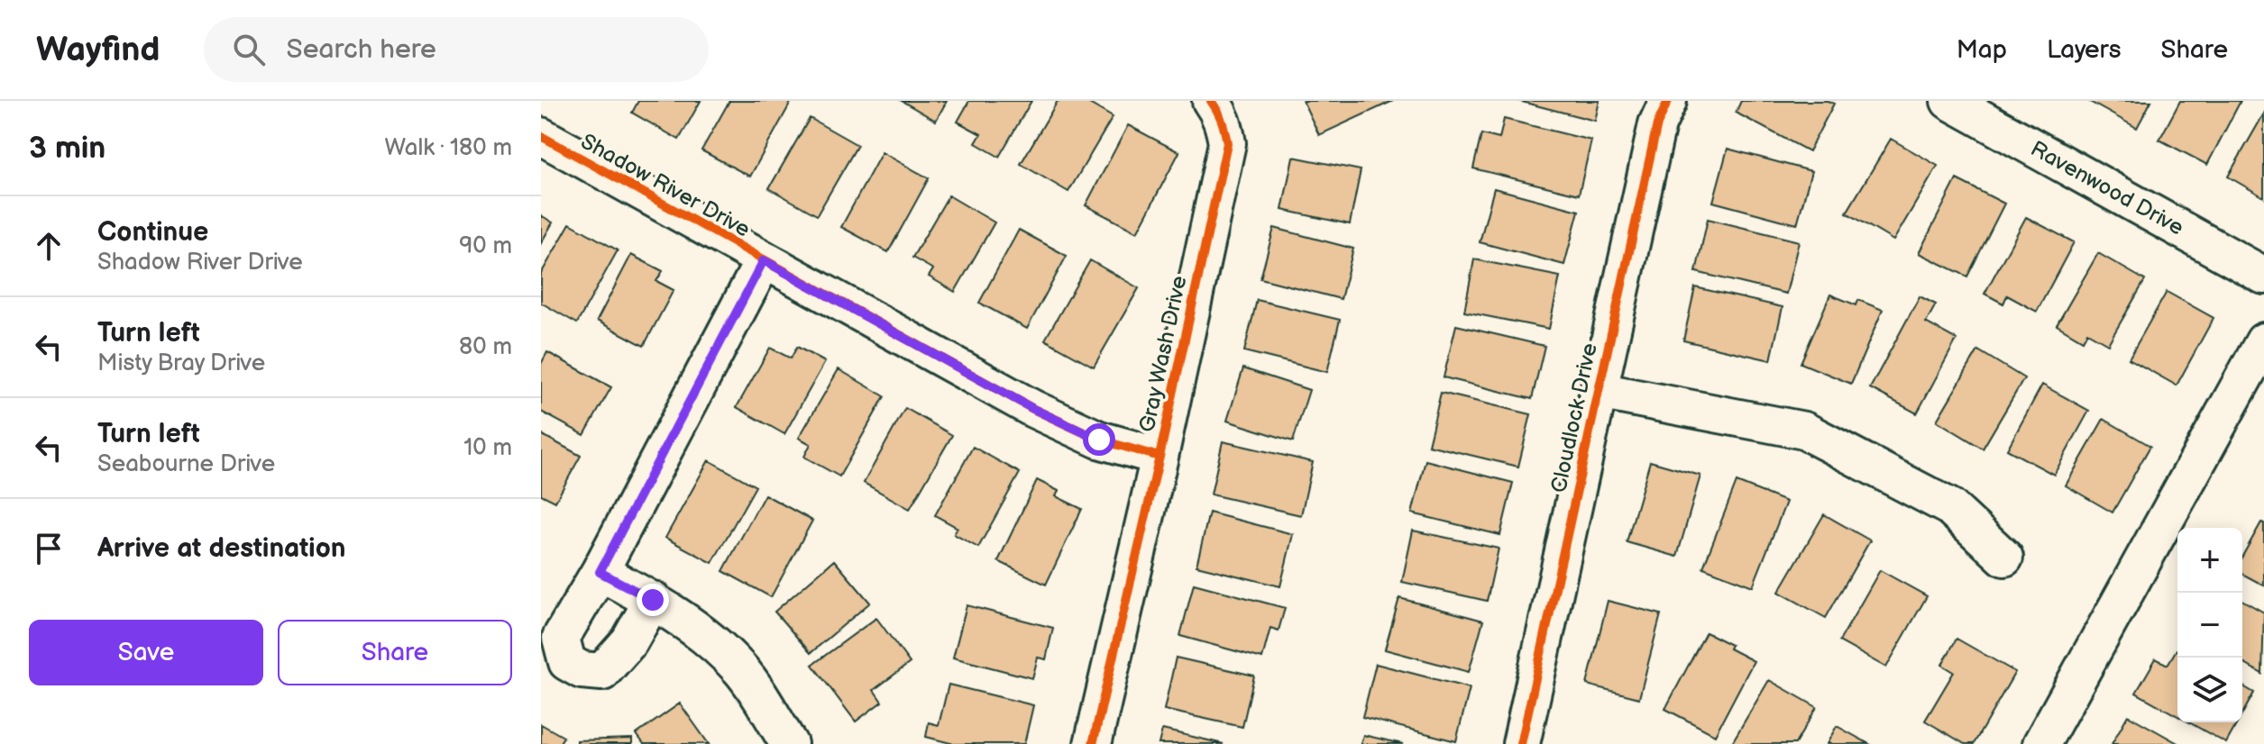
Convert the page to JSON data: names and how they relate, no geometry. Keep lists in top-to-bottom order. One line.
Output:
{"streets":{"street":["Shadow River Drive","Ravenwood Drive","Gray Wash Drive","Cloudlock Drive"]},"crossings":[["Shadow River Drive","Gray Wash Drive"]],"page":{"header":"Wayfind","search":"Search here","nav":["Map","Layers","Share"],"heading":["3 min","Walk · 180 m"],"list":[["Continue","Shadow River Drive","90 m"],["Turn left","Misty Bray Drive","80 m"],["Turn left","Seabourne Drive","10 m"],"Arrive at destination"],"map_buttons":["+","−"],"buttons":["Save","Share"]}}
